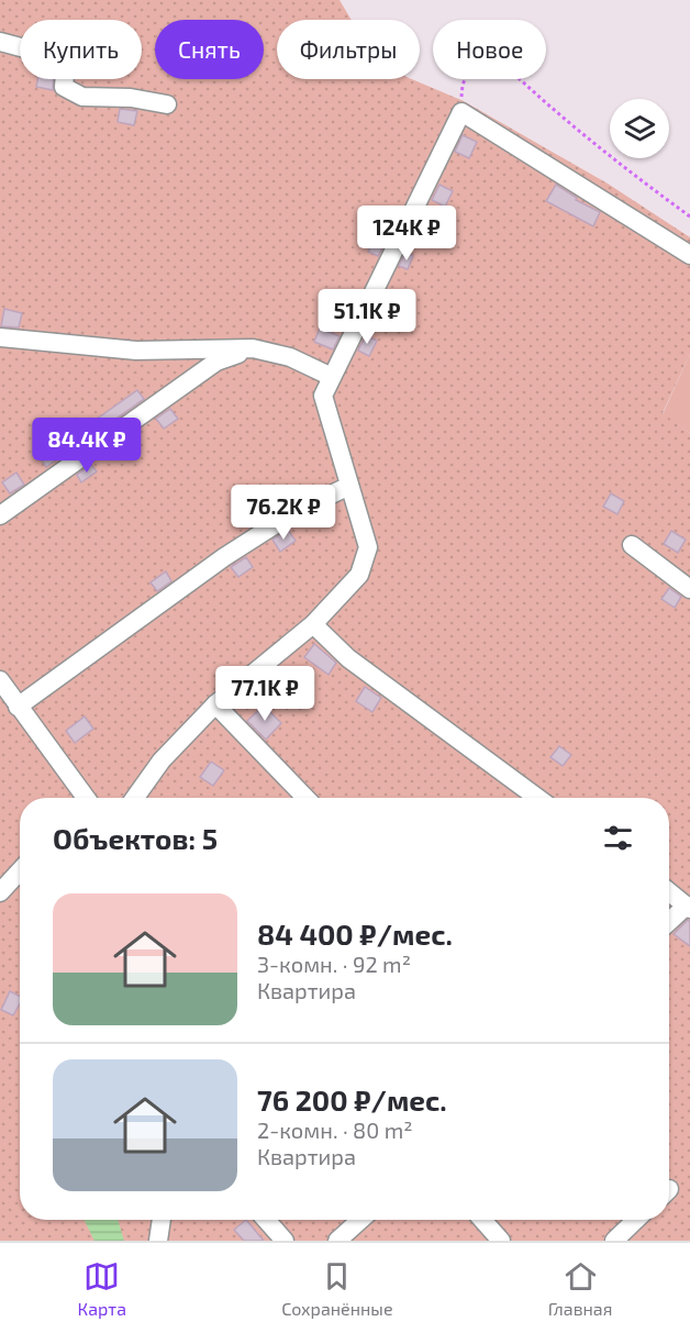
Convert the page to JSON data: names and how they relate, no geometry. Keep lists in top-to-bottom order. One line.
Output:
{"page":{"chip":["Купить","Снять","Фильтры","Новое"],"price":["124K ₽","51.1K ₽","84.4K ₽","76.2K ₽","77.1K ₽"],"heading":"Объектов: 5","list":[{"name":"84 400 ₽/мес.","note":"3-комн. · 92 m² · Квартира"},{"name":"76 200 ₽/мес.","note":"2-комн. · 80 m² · Квартира"}],"tabs":["Карта","Сохранённые","Главная"]}}
